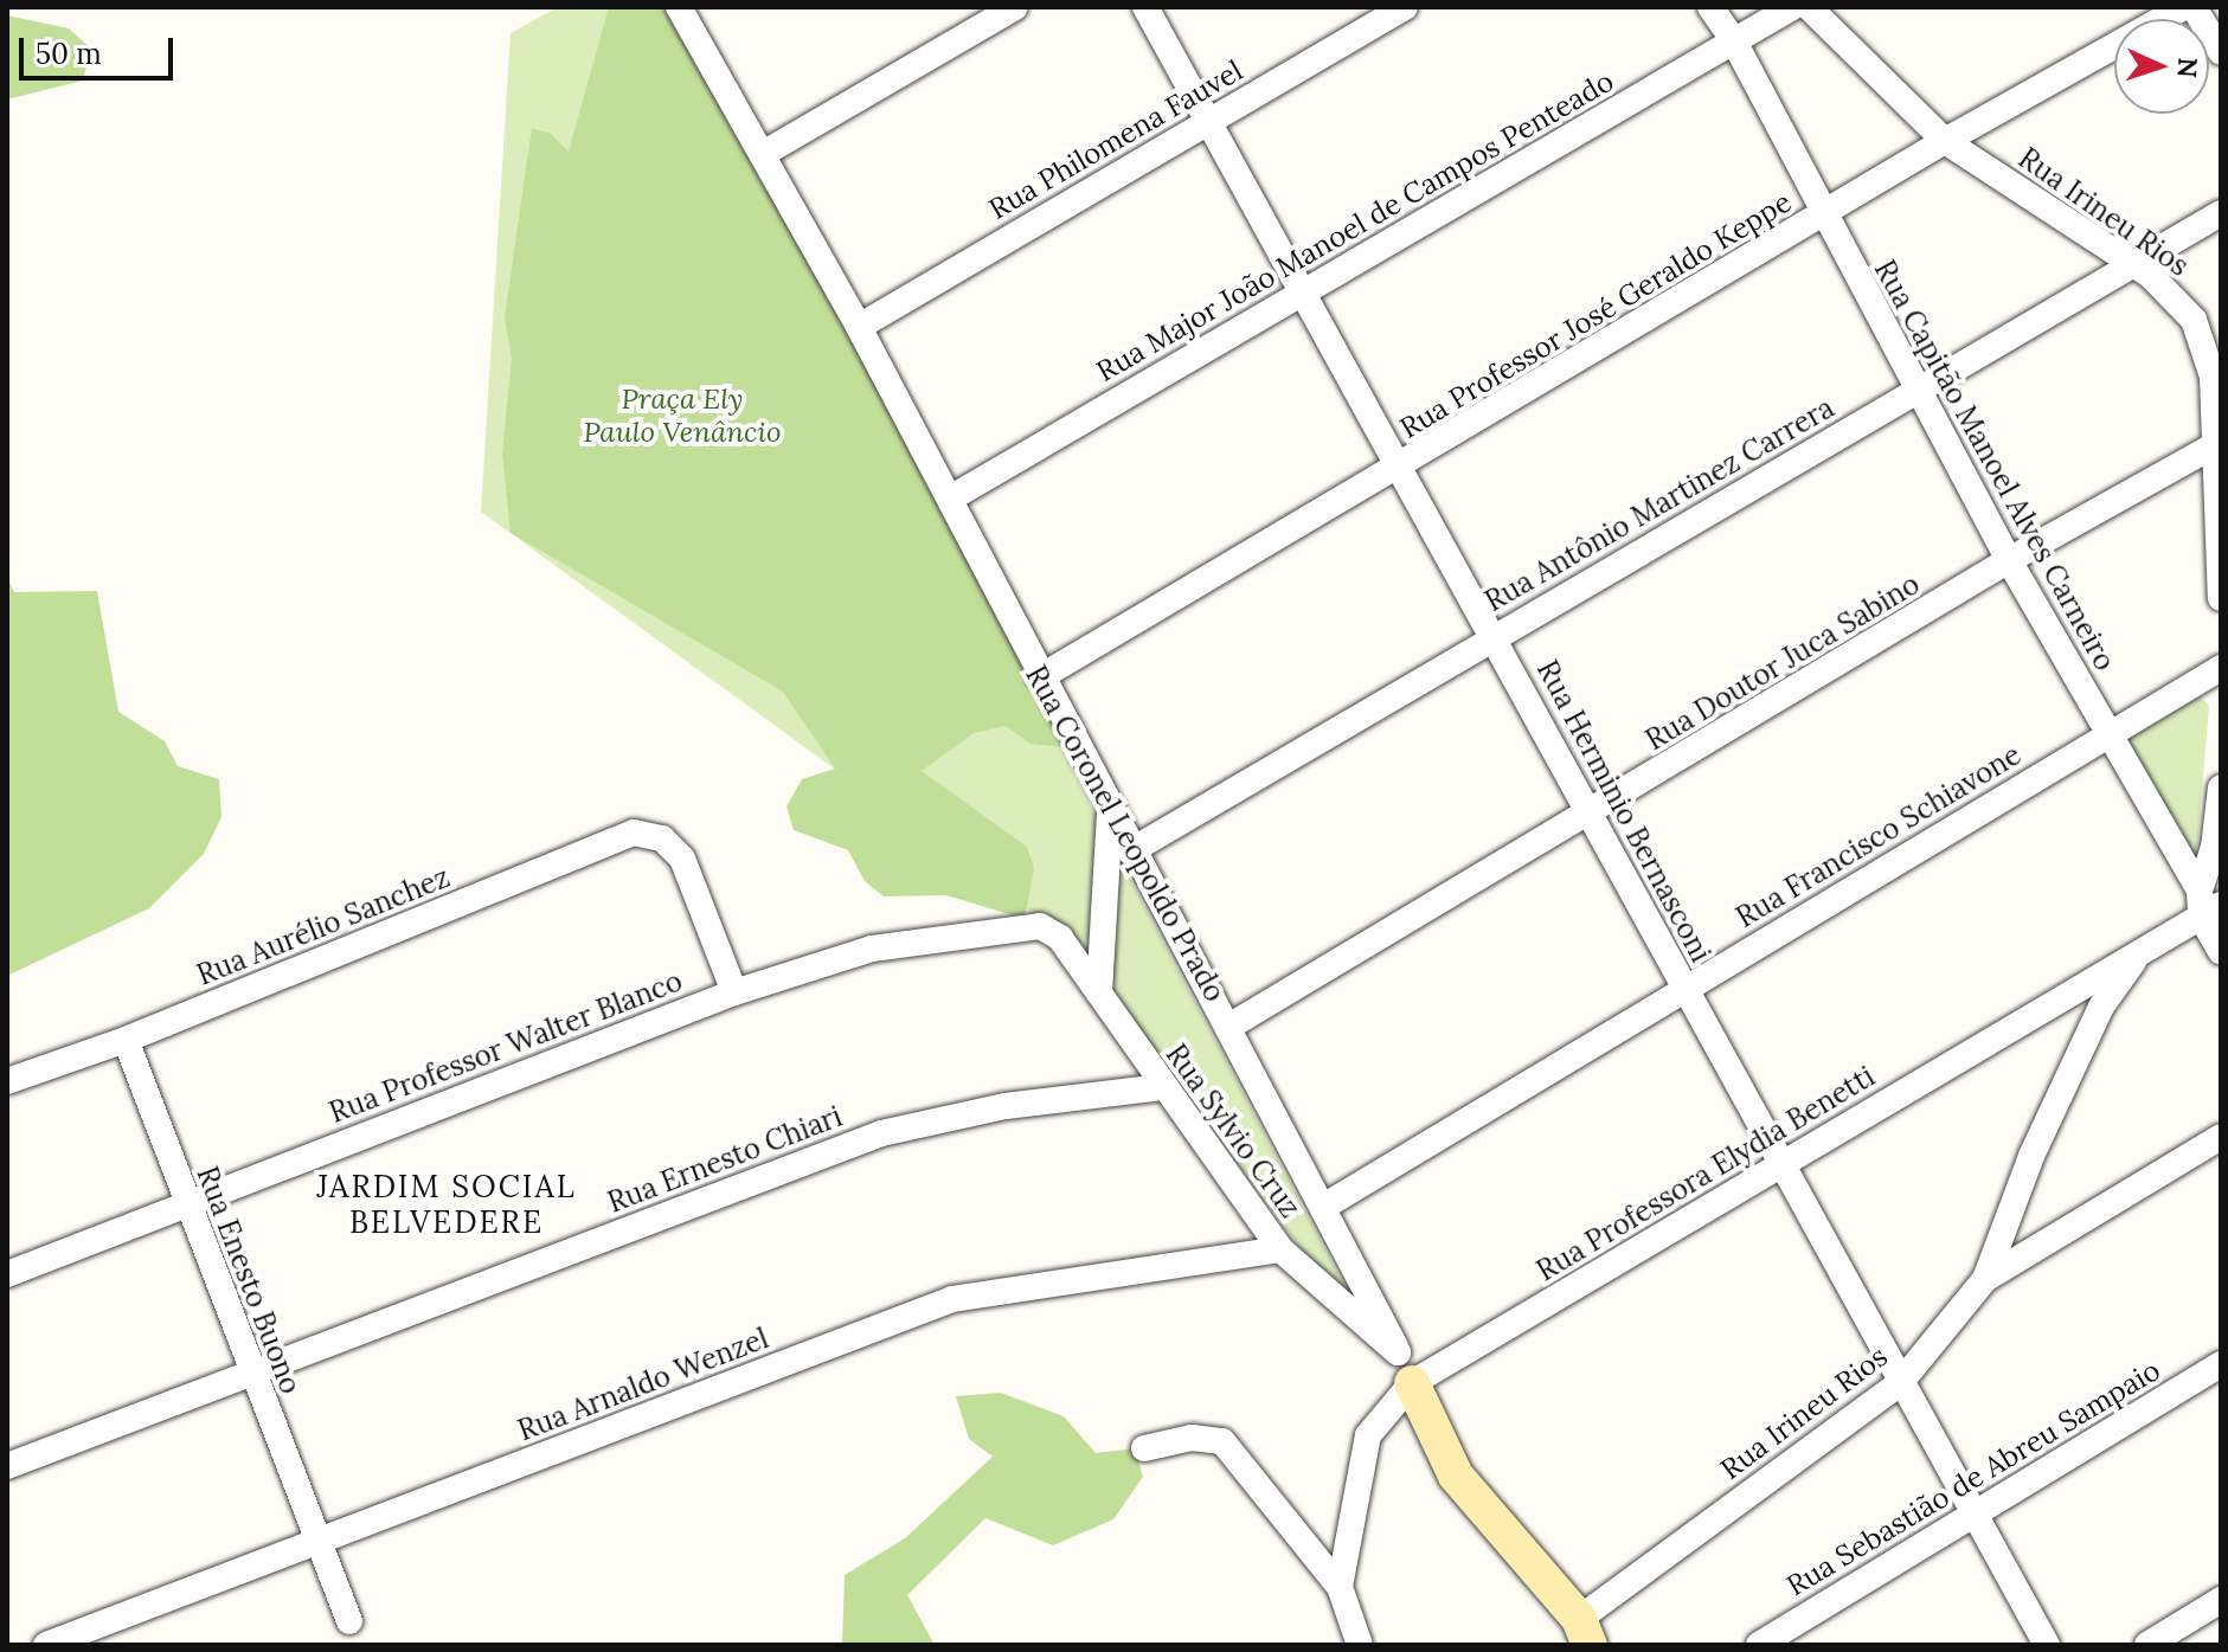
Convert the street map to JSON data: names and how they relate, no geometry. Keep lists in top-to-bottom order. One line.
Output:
{"streets":{"street":["Rua Philomena Fauvel","Rua Irineu Rios","Rua Major João Manoel de Campos Penteado","Rua Professor José Geraldo Keppe","Rua Capitão Manoel Alves Carneiro","Rua Antônio Martinez Carrera","Rua Doutor Juca Sabino","Rua Herminio Bernasconi","Rua Coronel Leopoldo Prado","Rua Francisco Schiavone","Rua Aurélio Sanchez","Rua Professor Walter Blanco","Rua Sylvio Cruz","Rua Ernesto Chiari","Rua Professora Elydia Benetti","Rua Enesto Buono","Rua Arnaldo Wenzel","Rua Sebastião de Abreu Sampaio"]},"crossings":[["Rua Philomena Fauvel","Rua Herminio Bernasconi"],["Rua Philomena Fauvel","Rua Coronel Leopoldo Prado"],["Rua Irineu Rios","Rua Professor José Geraldo Keppe"],["Rua Irineu Rios","Rua Antônio Martinez Carrera"],["Rua Irineu Rios","Rua Doutor Juca Sabino"],["Rua Irineu Rios","Rua Herminio Bernasconi"],["Rua Irineu Rios","Rua Coronel Leopoldo Prado"],["Rua Irineu Rios","Rua Professora Elydia Benetti"],["Rua Major João Manoel de Campos Penteado","Rua Capitão Manoel Alves Carneiro"],["Rua Major João Manoel de Campos Penteado","Rua Herminio Bernasconi"],["Rua Major João Manoel de Campos Penteado","Rua Coronel Leopoldo Prado"],["Rua Professor José Geraldo Keppe","Rua Capitão Manoel Alves Carneiro"],["Rua Professor José Geraldo Keppe","Rua Herminio Bernasconi"],["Rua Professor José Geraldo Keppe","Rua Coronel Leopoldo Prado"],["Rua Capitão Manoel Alves Carneiro","Rua Antônio Martinez Carrera"],["Rua Capitão Manoel Alves Carneiro","Rua Doutor Juca Sabino"],["Rua Capitão Manoel Alves Carneiro","Rua Francisco Schiavone"],["Rua Capitão Manoel Alves Carneiro","Rua Professora Elydia Benetti"],["Rua Antônio Martinez Carrera","Rua Herminio Bernasconi"],["Rua Antônio Martinez Carrera","Rua Coronel Leopoldo Prado"],["Rua Doutor Juca Sabino","Rua Herminio Bernasconi"],["Rua Doutor Juca Sabino","Rua Coronel Leopoldo Prado"],["Rua Herminio Bernasconi","Rua Francisco Schiavone"],["Rua Herminio Bernasconi","Rua Professora Elydia Benetti"],["Rua Herminio Bernasconi","Rua Sebastião de Abreu Sampaio"],["Rua Coronel Leopoldo Prado","Rua Francisco Schiavone"],["Rua Coronel Leopoldo Prado","Rua Sylvio Cruz"],["Rua Coronel Leopoldo Prado","Rua Professora Elydia Benetti"],["Rua Aurélio Sanchez","Rua Professor Walter Blanco"],["Rua Aurélio Sanchez","Rua Enesto Buono"],["Rua Professor Walter Blanco","Rua Sylvio Cruz"],["Rua Professor Walter Blanco","Rua Enesto Buono"],["Rua Sylvio Cruz","Rua Ernesto Chiari"],["Rua Sylvio Cruz","Rua Professora Elydia Benetti"],["Rua Sylvio Cruz","Rua Arnaldo Wenzel"],["Rua Ernesto Chiari","Rua Enesto Buono"],["Rua Enesto Buono","Rua Arnaldo Wenzel"]],"districts":["JARDIM SOCIAL BELVEDERE"],"parks":["Praça Ely Paulo Venâncio"],"scale_bar":"50 m","north":"right"}
